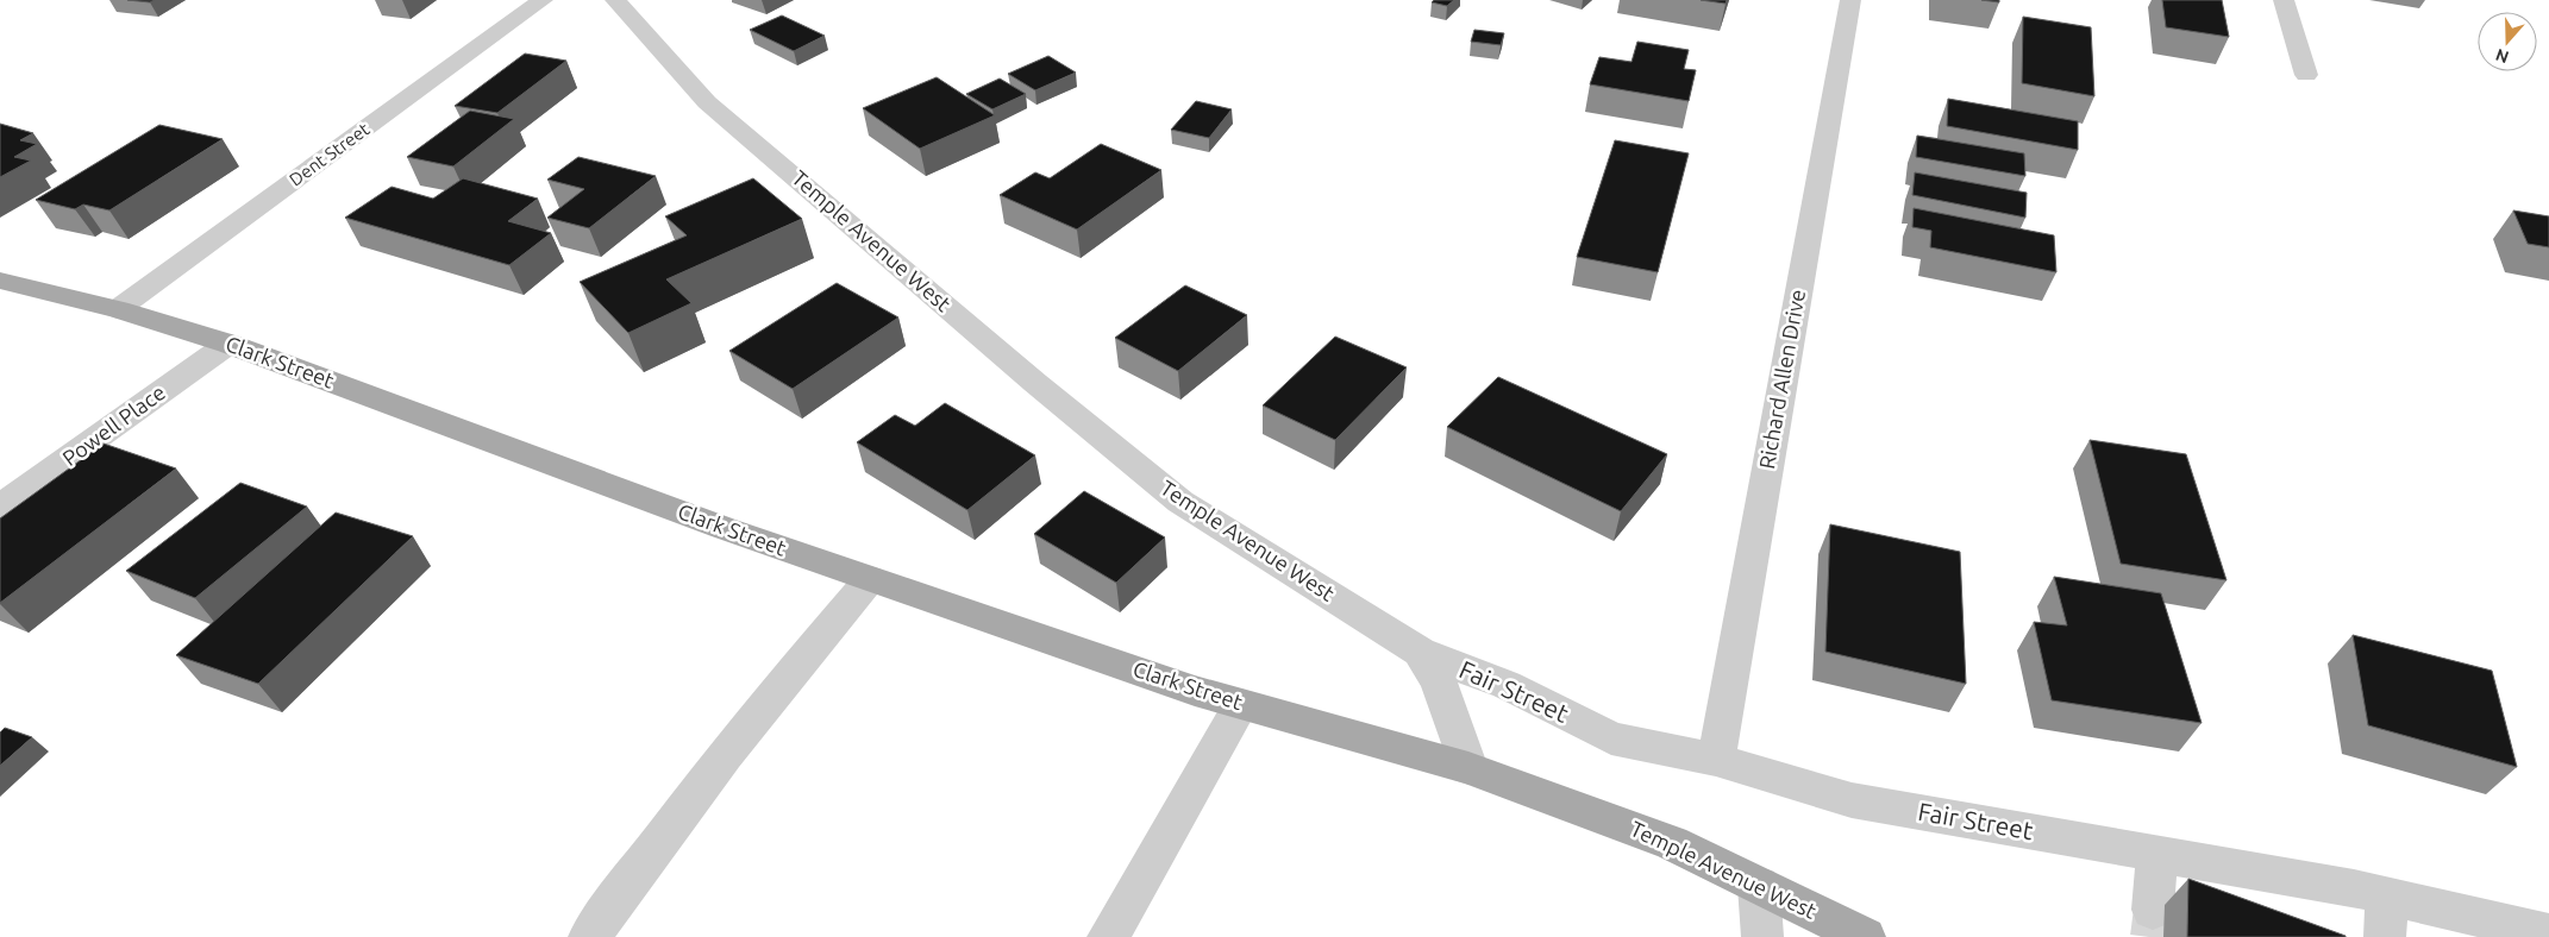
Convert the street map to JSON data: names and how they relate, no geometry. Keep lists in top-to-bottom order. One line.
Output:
{"streets":{"main road":["Temple Avenue West","Clark Street"],"street":["Dent Street","Richard Allen Drive","Powell Place","Fair Street"]},"crossings":[["Dent Street","Clark Street"],["Temple Avenue West","Clark Street"],["Temple Avenue West","Fair Street"],["Clark Street","Powell Place"],["Richard Allen Drive","Fair Street"]],"north":"bottom"}
